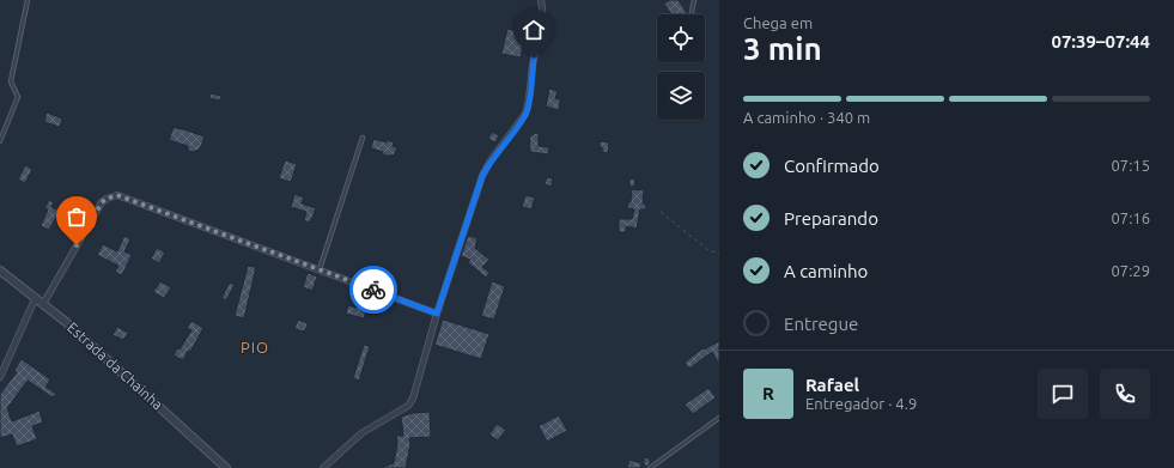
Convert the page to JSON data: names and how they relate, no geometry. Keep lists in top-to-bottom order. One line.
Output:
{"streets":{"street":["Estrada da Chainha"]},"districts":["PIO"],"page":{"heading":["3 min","Chega em","07:39–07:44"],"panel":["Rafael","Entregador · 4.9"],"bar":"A caminho · 340 m","list":[["Confirmado","07:15"],["Preparando","07:16"],["A caminho","07:29"],"Entregue"],"round":"R"}}
